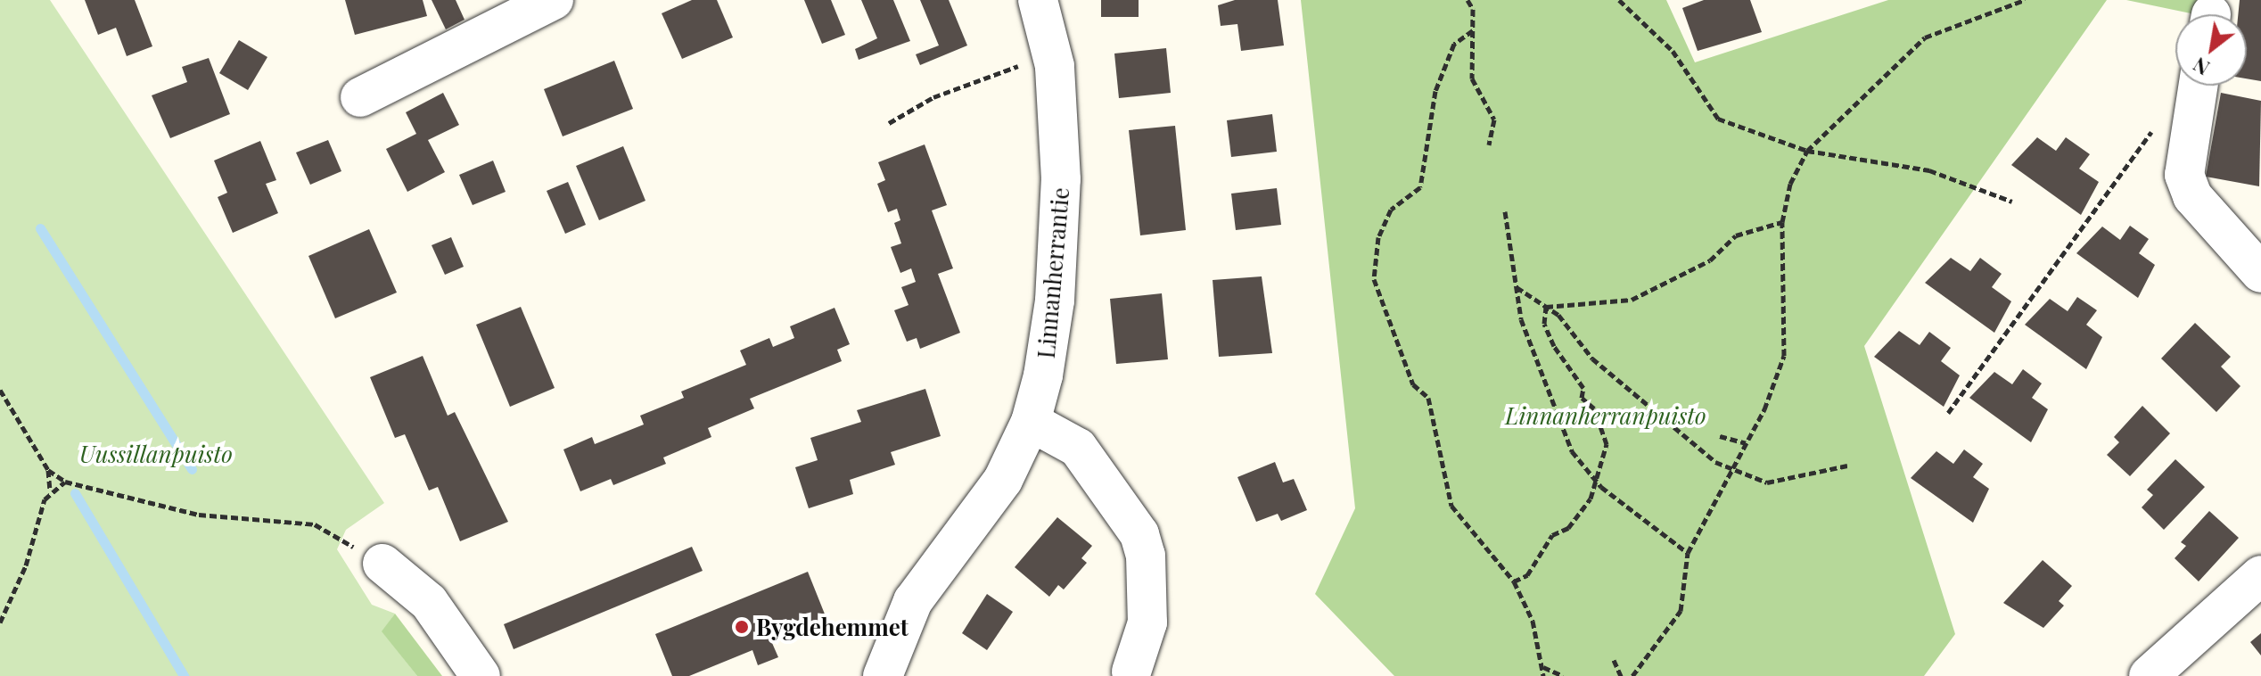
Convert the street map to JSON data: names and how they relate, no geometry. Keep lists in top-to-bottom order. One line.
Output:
{"streets":{"street":["Linnanherrantie"]},"parks":["Linnanherranpuisto","Uussillanpuisto"],"places":["Bygdehemmet"],"north":"bottom left"}
